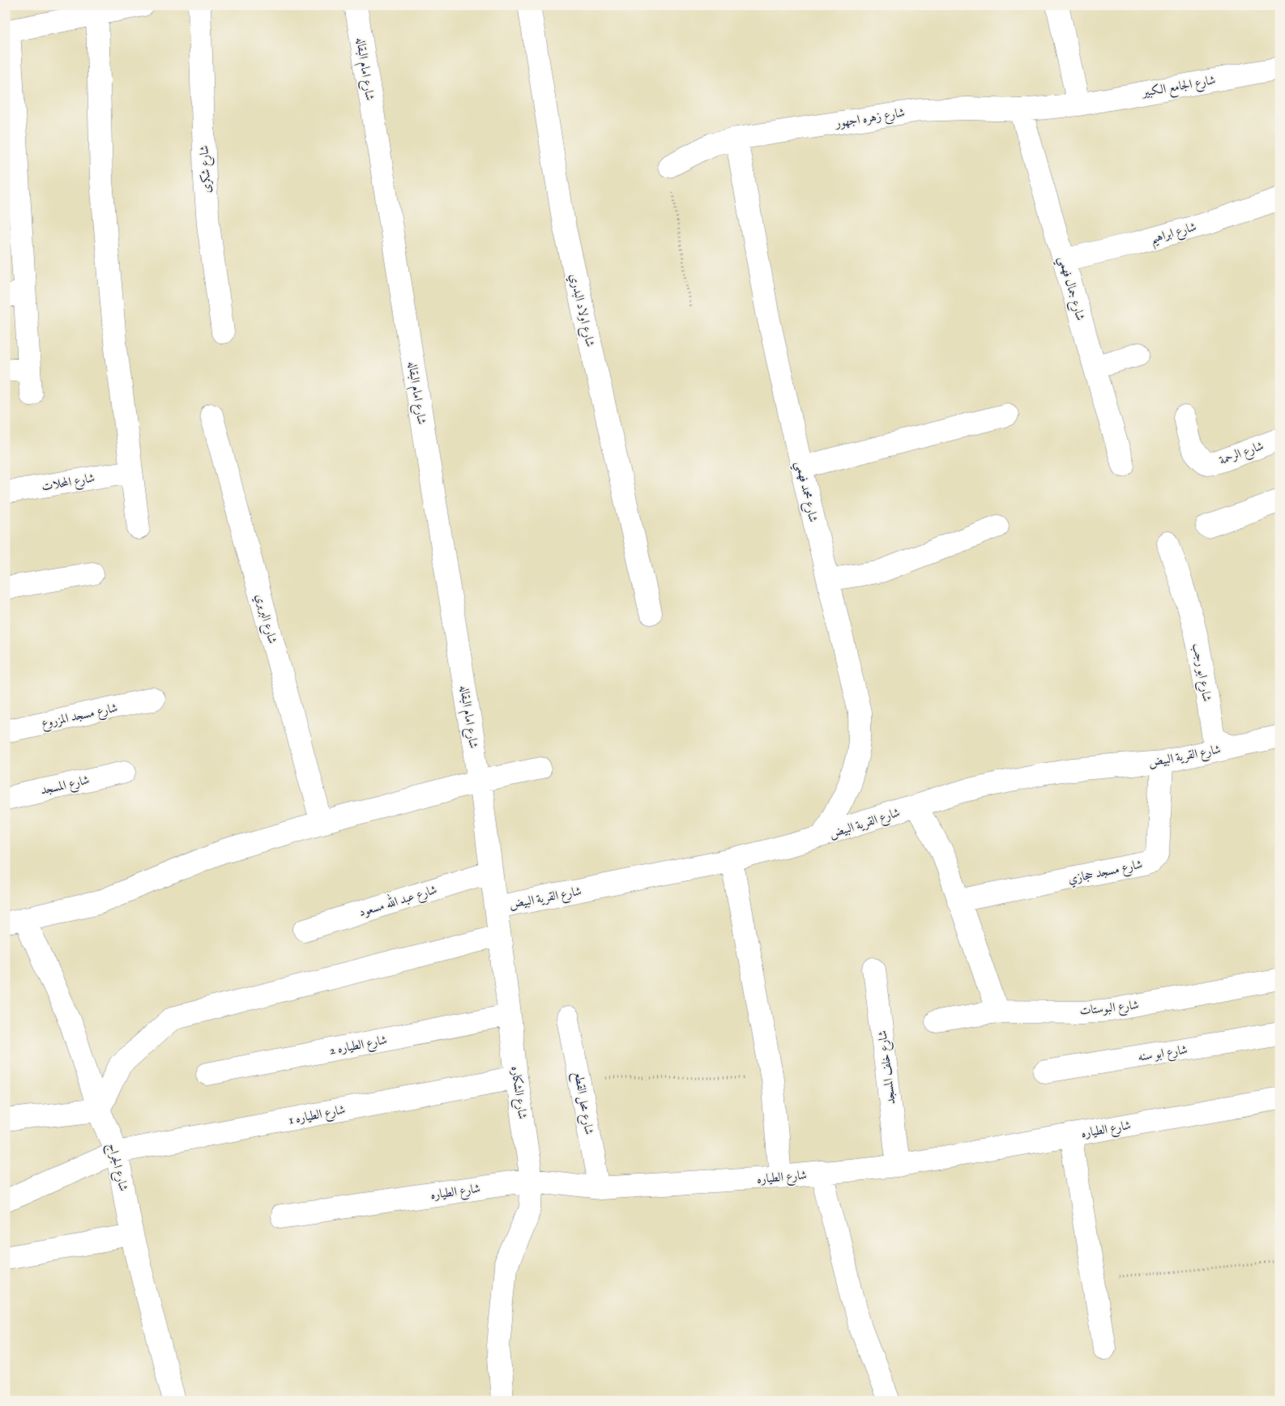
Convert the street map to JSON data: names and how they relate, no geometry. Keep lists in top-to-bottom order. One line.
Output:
{"streets":{"street":["شارع امام البقاله","شارع الجامع الكبير","شارع زهره اجهور","شارع شكرى","شارع ابراهيم","شارع جمال فهمي","شارع اولاد البدري","شارع الرحمة","شارع المحلات","شارع محمد فهمي","شارع البربري","شارع ابو رجب","شارع مسجد المزروع","شارع القرية البيض","شارع المسجد","شارع مسجد حجازي","شارع عبد الله مسعود","شارع البوستات","شارع الطياره 2","شارع ابو سنه","شارع خلف المسجد","شارع الشكاره","شارع محل القطع","شارع الطياره 1","شارع الطياره","شارع الجراج"]},"crossings":[["شارع امام البقاله","شارع الشكاره"],["شارع الجامع الكبير","شارع زهره اجهور"],["شارع زهره اجهور","شارع جمال فهمي"],["شارع زهره اجهور","شارع محمد فهمي"],["شارع ابراهيم","شارع جمال فهمي"],["شارع محمد فهمي","شارع القرية البيض"],["شارع ابو رجب","شارع القرية البيض"],["شارع القرية البيض","شارع مسجد حجازي"],["شارع القرية البيض","شارع الشكاره"],["شارع عبد الله مسعود","شارع الشكاره"],["شارع الطياره 2","شارع الشكاره"],["شارع خلف المسجد","شارع الطياره"],["شارع الشكاره","شارع الطياره 1"],["شارع الشكاره","شارع الطياره"],["شارع محل القطع","شارع الطياره"],["شارع الطياره 1","شارع الجراج"]]}
